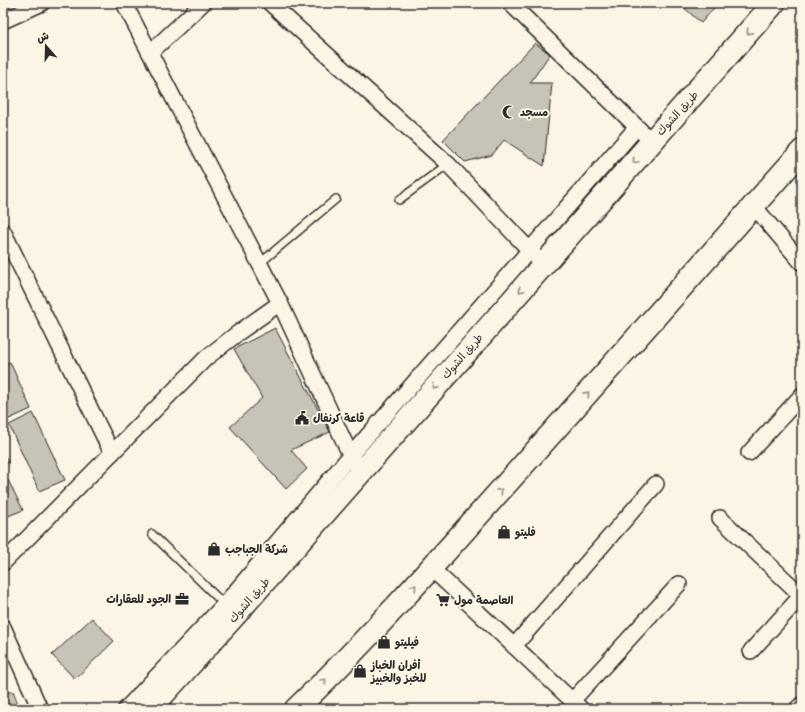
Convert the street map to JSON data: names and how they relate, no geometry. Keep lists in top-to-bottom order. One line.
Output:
{"streets":{"main road":["طريق الشوك"]},"places":{"mosque":["مسجد"],"public building":["قاعة كرنفال"],"shop":["فليتو","شركة الجباجب","فيليتو","أفران الخباز للخبز والخبيز"],"office":["الجود للعقارات"],"supermarket":["العاصمة مول"]},"north":"top"}
